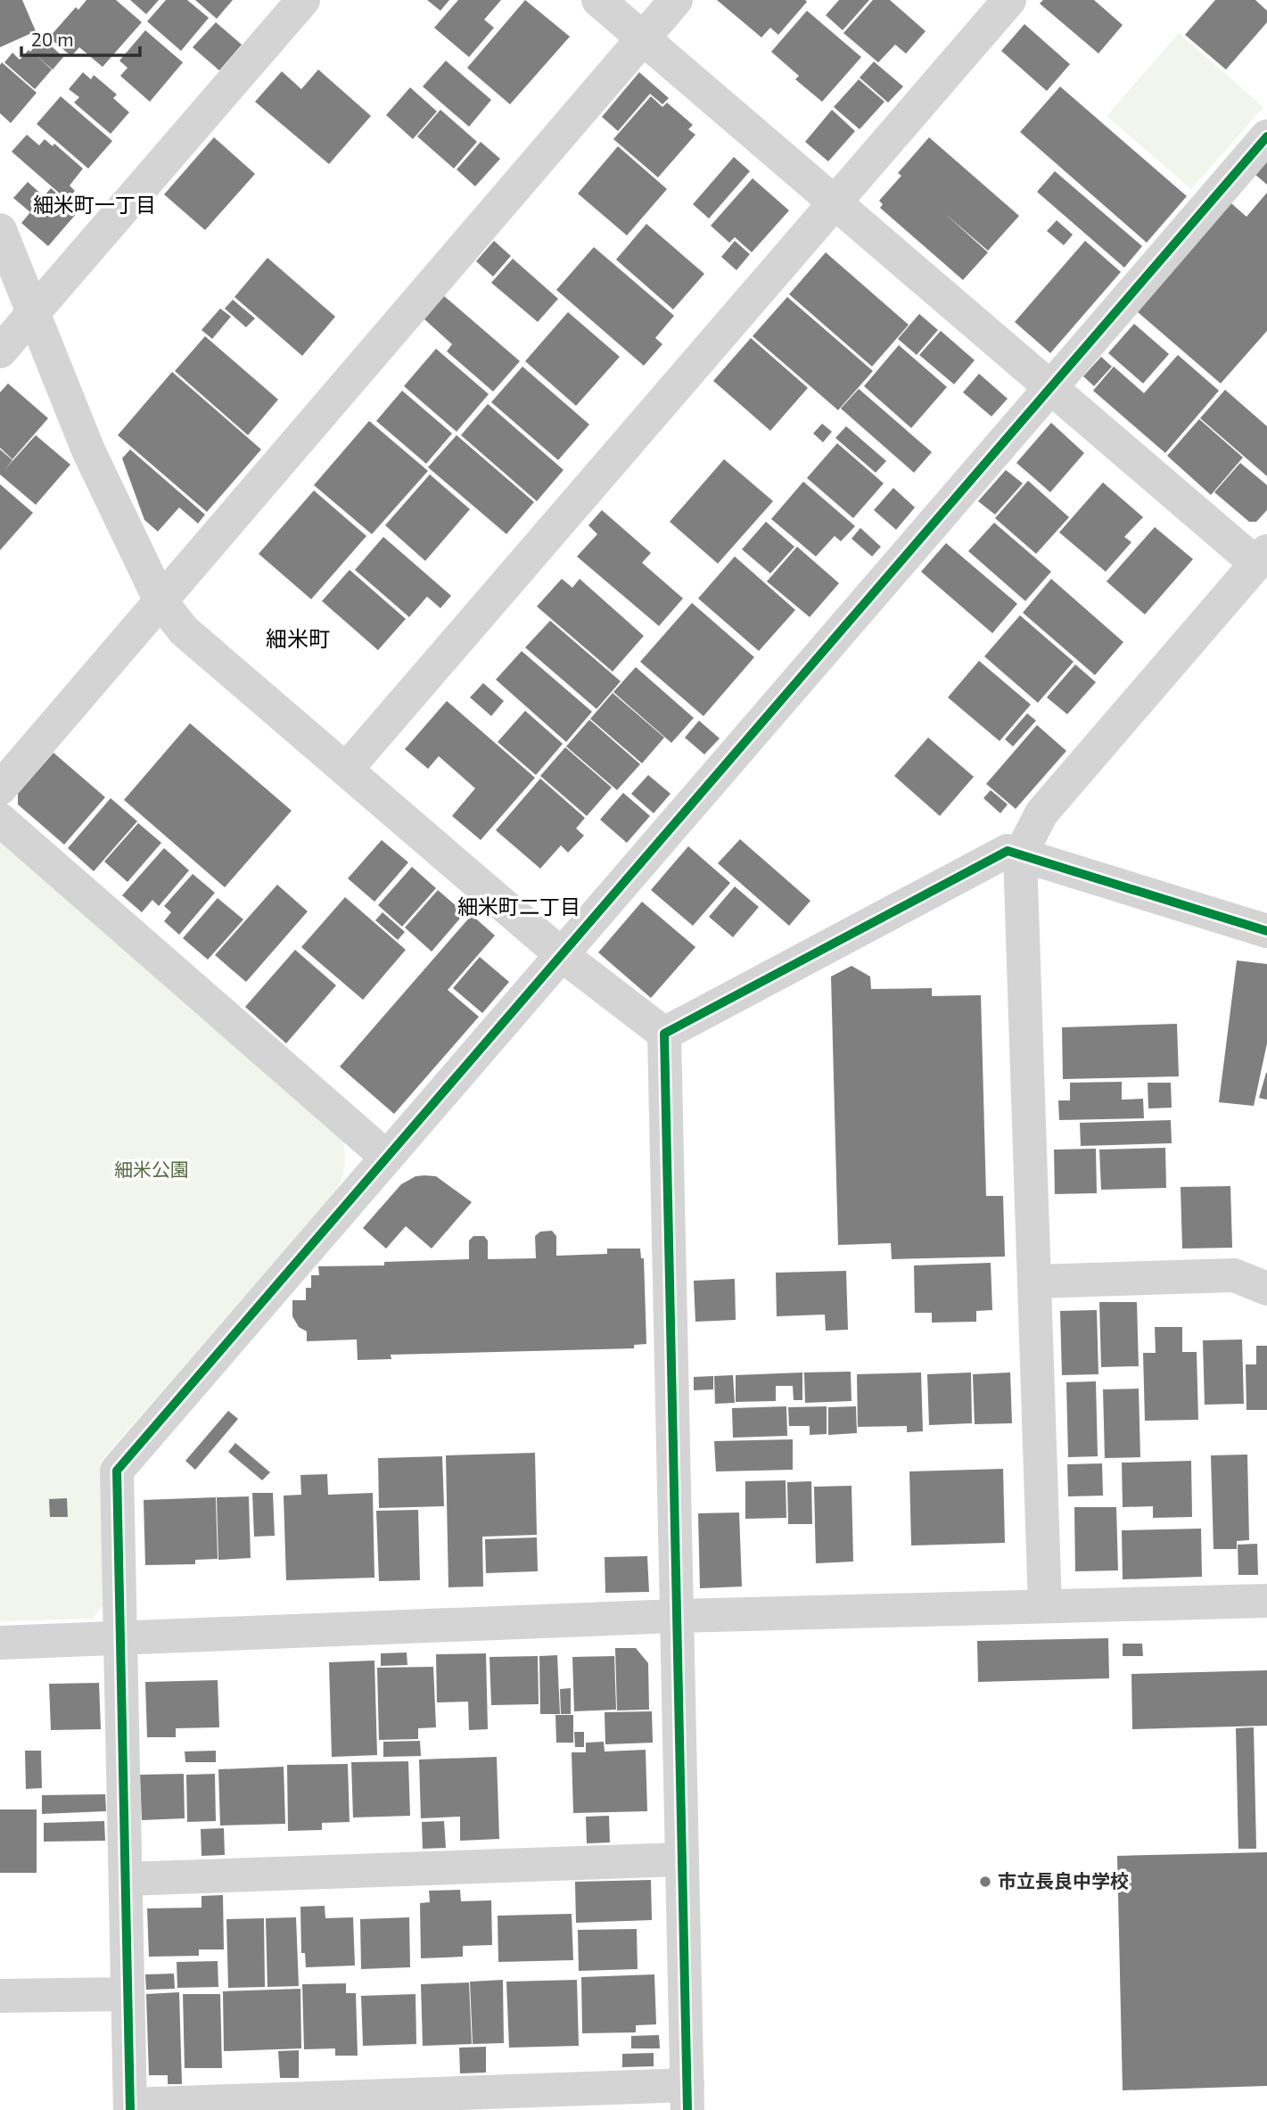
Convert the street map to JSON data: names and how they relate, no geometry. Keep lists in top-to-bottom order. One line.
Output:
{"districts":["細米町一丁目","細米町","細米町二丁目"],"parks":["細米公園"],"places":["市立長良中学校"],"scale_bar":"20 m"}
